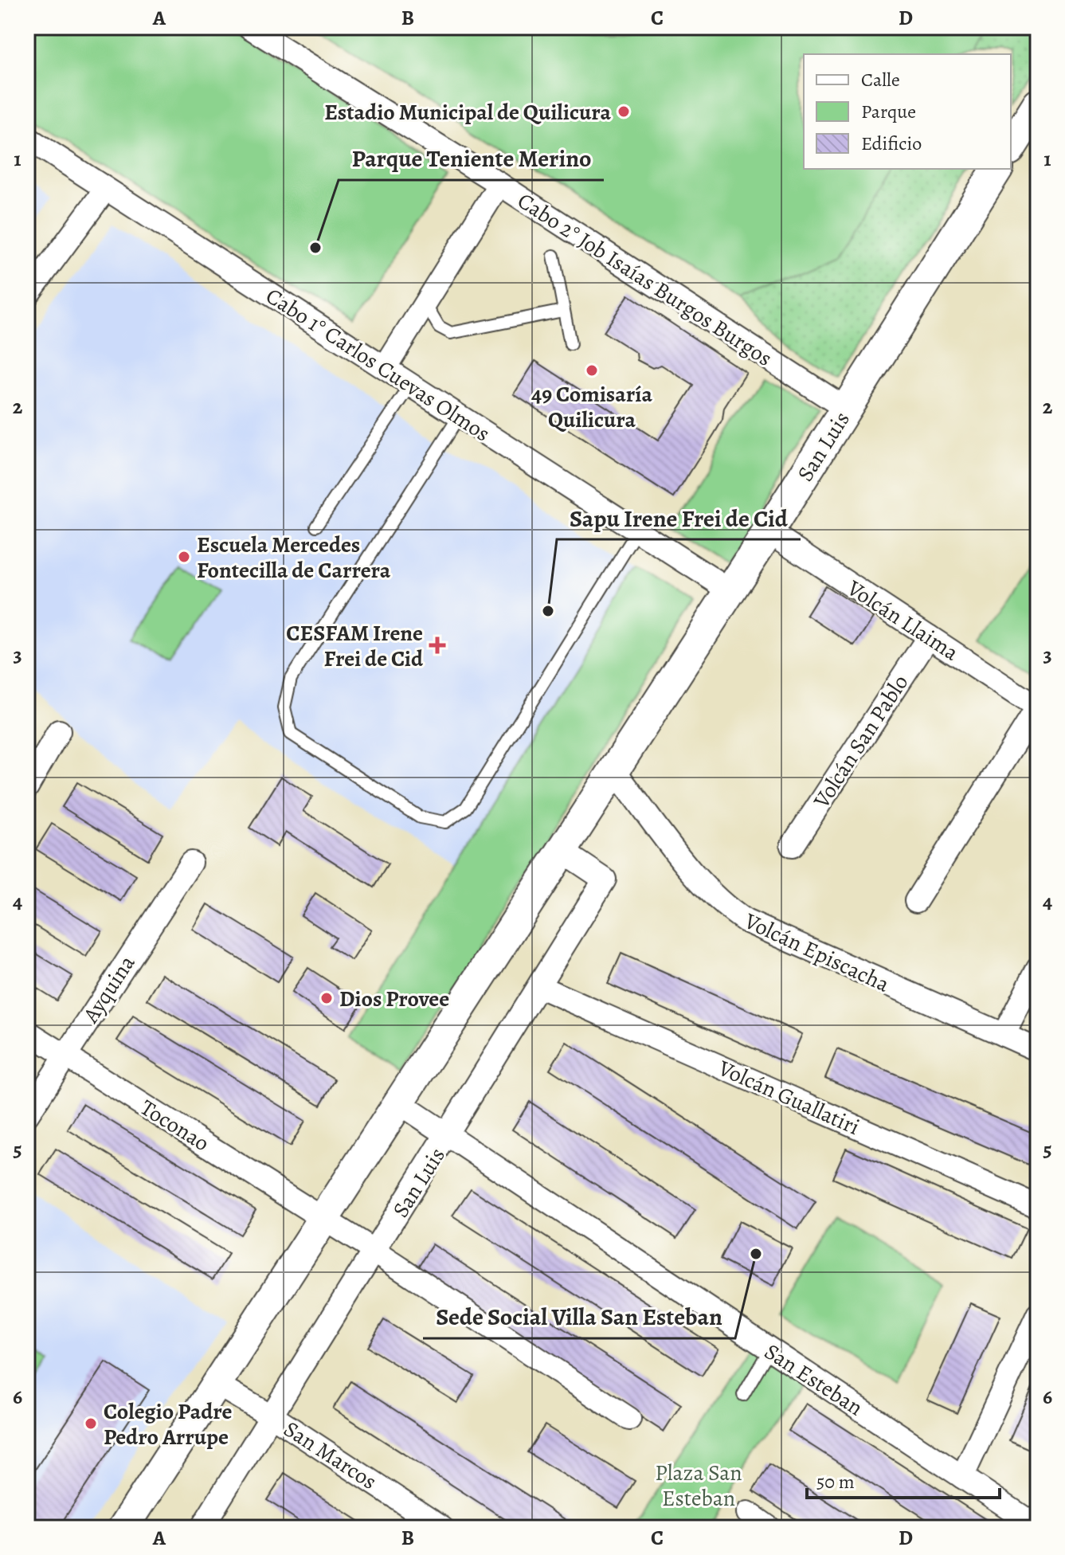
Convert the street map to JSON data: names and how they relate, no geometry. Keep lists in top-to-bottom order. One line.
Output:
{"streets":{"street":["Cabo 2° Job Isaías Burgos Burgos","Cabo 1° Carlos Cuevas Olmos","San Luis","Volcán Llaima","Volcán San Pablo","Volcán Episcacha","Ayquina","Volcán Guallatiri","Toconao","San Esteban","San Marcos"]},"crossings":[["Cabo 2° Job Isaías Burgos Burgos","San Luis"],["Cabo 1° Carlos Cuevas Olmos","San Luis"],["San Luis","Volcán Llaima"],["San Luis","Volcán Episcacha"],["San Luis","Volcán Guallatiri"],["San Luis","Toconao"],["San Luis","San Esteban"],["San Luis","San Marcos"],["Volcán Llaima","Volcán San Pablo"],["Ayquina","Toconao"]],"parks":["Plaza San Esteban"],"places":{"other":["Estadio Municipal de Quilicura","Parque Teniente Merino","49 Comisaría Quilicura","Escuela Mercedes Fontecilla de Carrera","Sapu Irene Frei de Cid","Dios Provee","Sede Social Villa San Esteban","Colegio Padre Pedro Arrupe"],"health":["CESFAM Irene Frei de Cid"]},"legend":["Calle","Parque","Edificio"],"scale_bar":"50 m","grid":{"columns":["A","B","C","D"],"rows":["1","2","3","4","5","6"]}}
